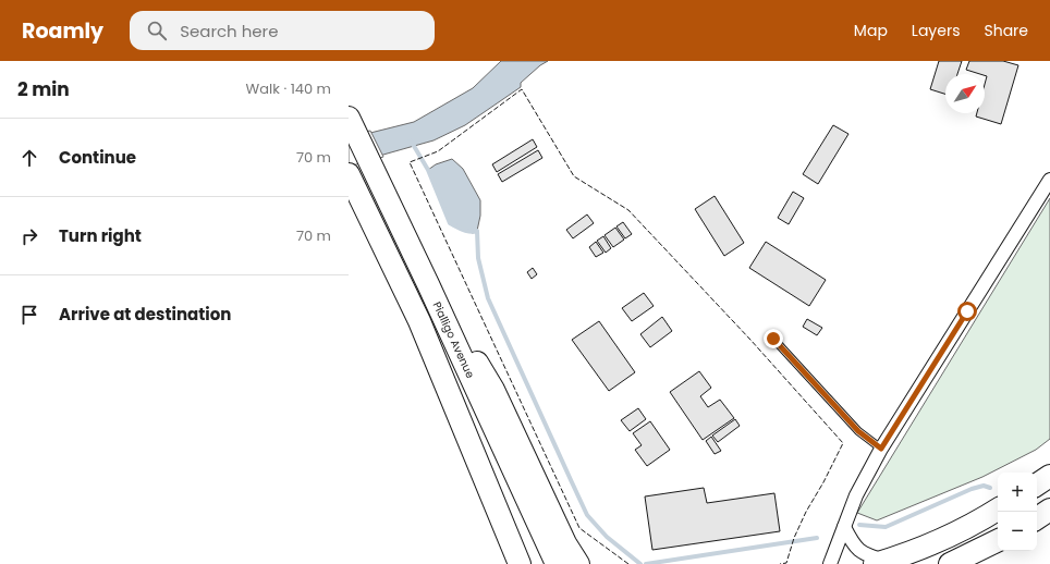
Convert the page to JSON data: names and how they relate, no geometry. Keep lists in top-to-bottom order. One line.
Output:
{"streets":{"main road":["Pialligo Avenue"]},"north":"top right","page":{"header":"Roamly","search":"Search here","nav":["Map","Layers","Share"],"heading":["2 min","Walk · 140 m"],"list":[["Continue","70 m"],["Turn right","70 m"],"Arrive at destination"],"map_buttons":["+","−"]}}
